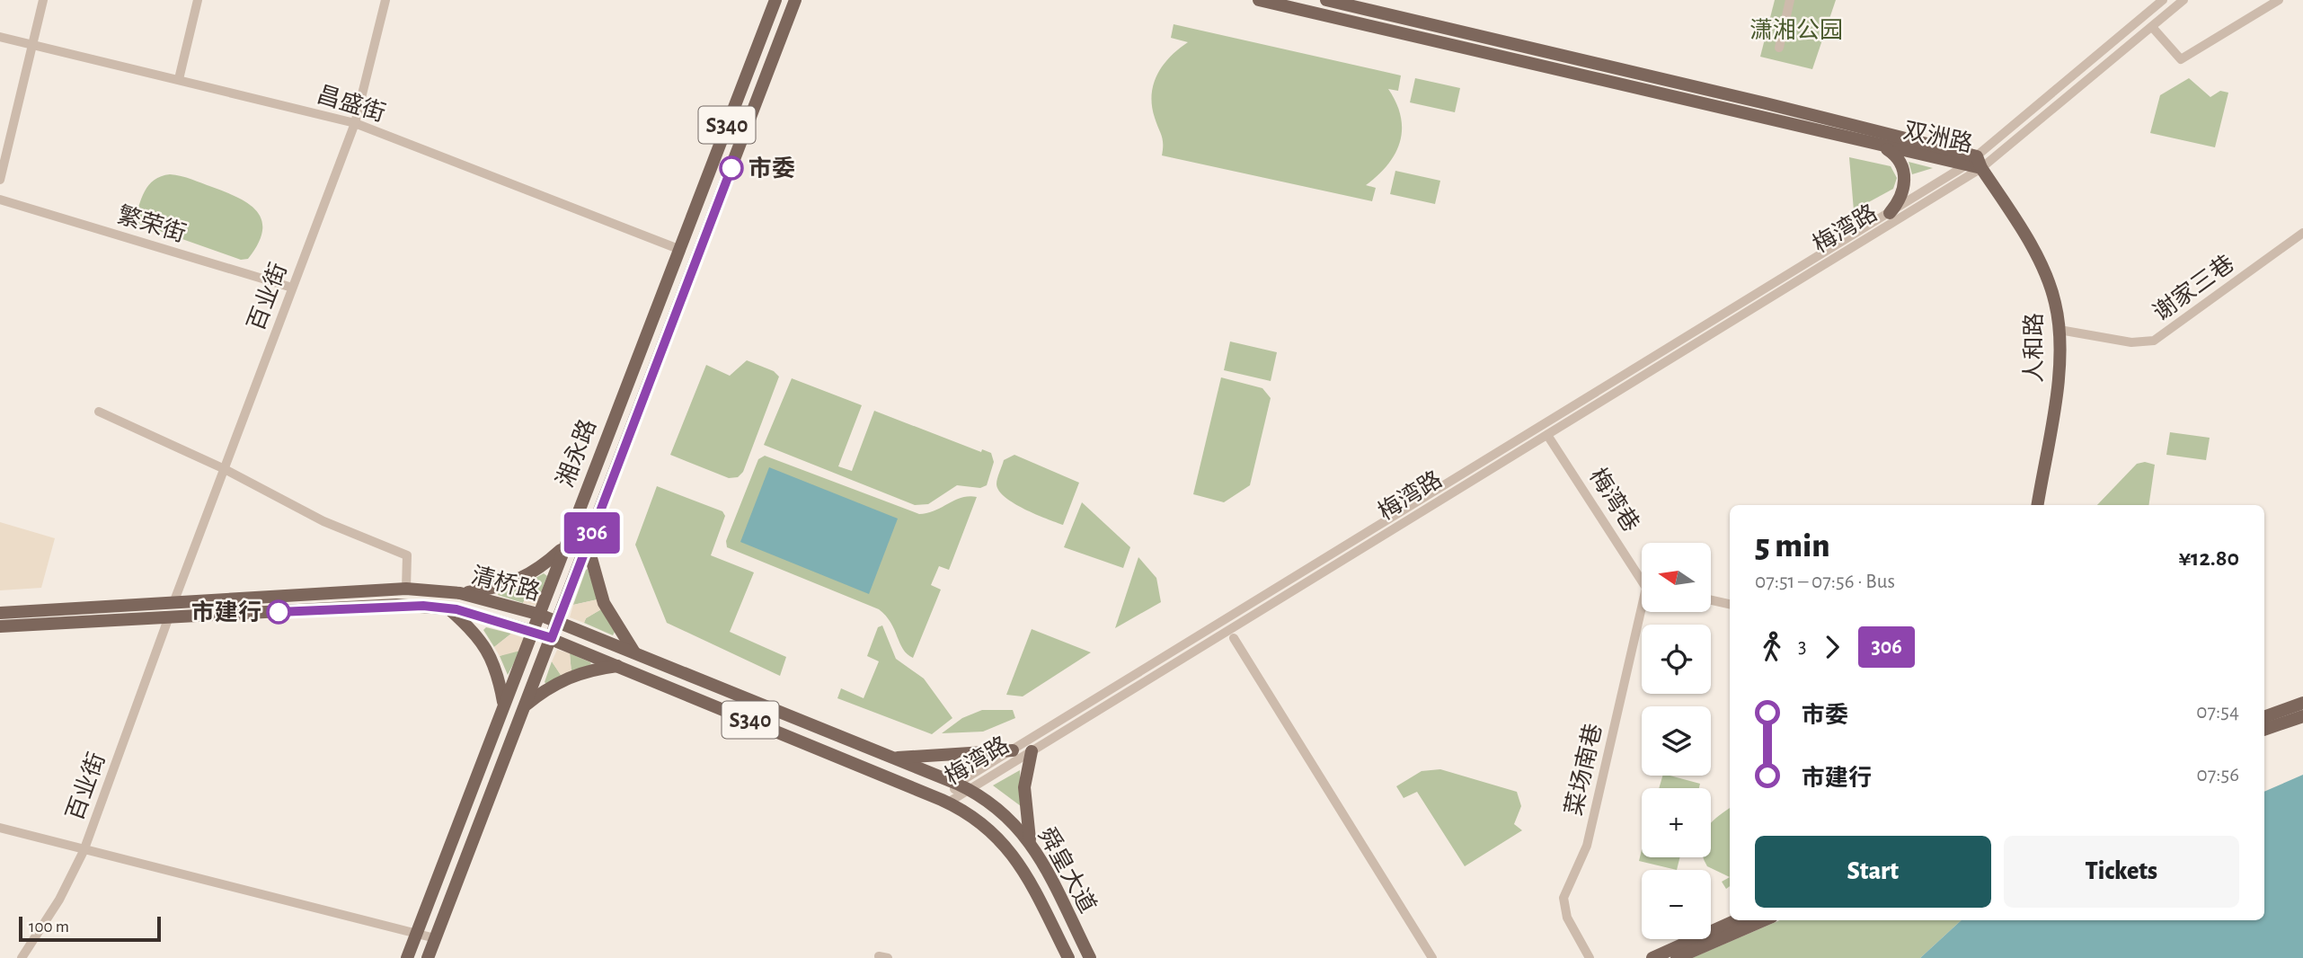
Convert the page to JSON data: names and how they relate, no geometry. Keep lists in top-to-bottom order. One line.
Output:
{"streets":{"main road":["S340","双洲路","人和路","湘永路","清桥路","舜皇大道"],"street":["昌盛街","繁荣街","梅湾路","谢家三巷","百业街","梅湾巷","菜场南巷"]},"crossings":[["昌盛街","百业街"],["昌盛街","湘永路"],["双洲路","梅湾路"],["双洲路","人和路"],["繁荣街","百业街"],["梅湾路","人和路"],["梅湾路","梅湾巷"],["梅湾路","清桥路"],["梅湾路","舜皇大道"],["谢家三巷","人和路"],["百业街","清桥路"],["湘永路","清桥路"],["清桥路","舜皇大道"]],"parks":["潇湘公园"],"places":["市委","市建行"],"lines":["bus line 306"],"scale_bar":"100 m","north":"left","page":{"on_map":"306","heading":["5 min","07:51 – 07:56 · Bus","¥12.80"],"map_buttons":["+","−"],"legs":["3","306"],"list":[{"name":"市委","value":"07:54"},{"name":"市建行","value":"07:56"}],"buttons":["Start","Tickets"],"scale":"100 m"}}
